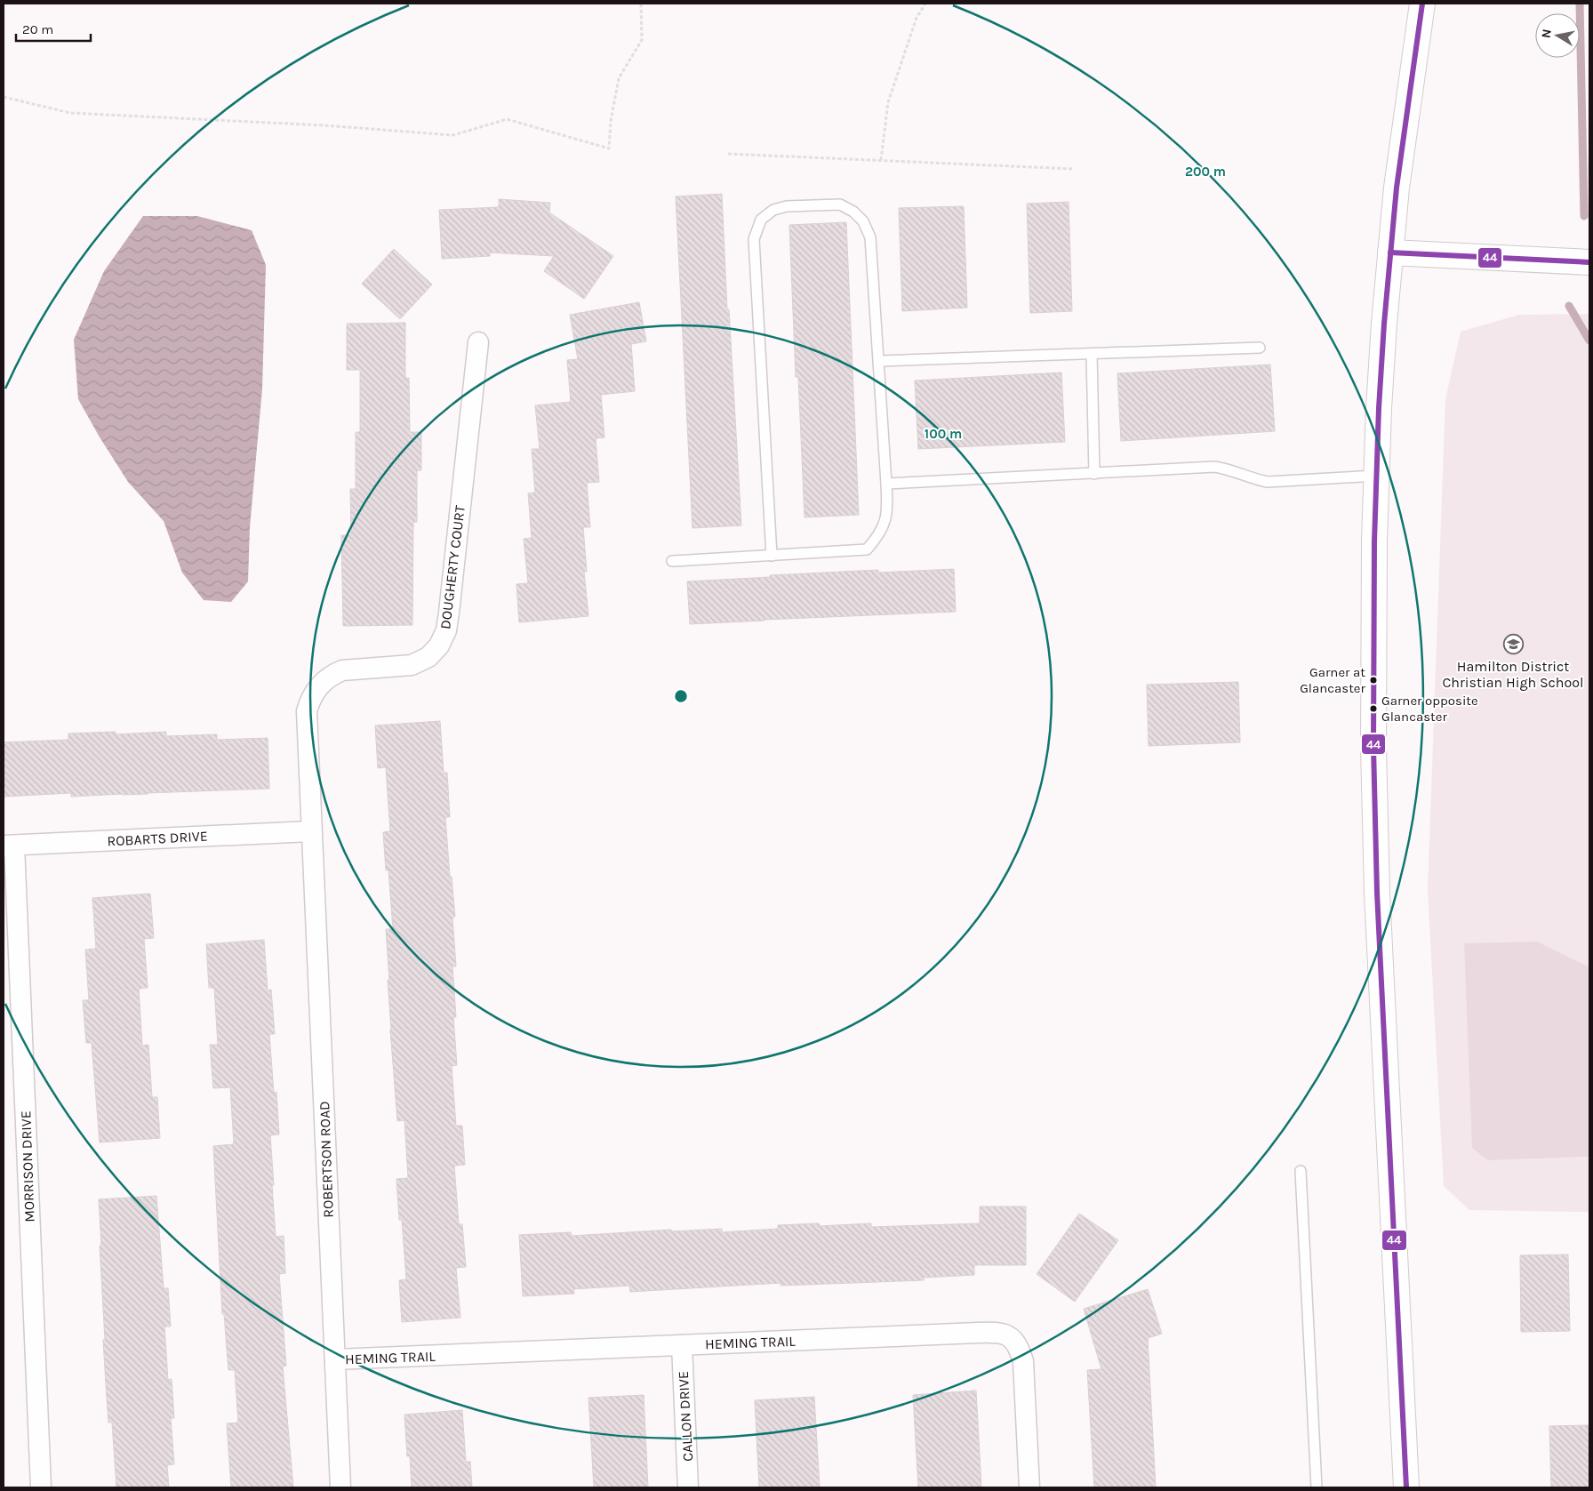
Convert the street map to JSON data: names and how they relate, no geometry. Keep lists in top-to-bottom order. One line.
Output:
{"streets":{"street":["DOUGHERTY COURT","ROBARTS DRIVE","ROBERTSON ROAD","MORRISON DRIVE","HEMING TRAIL","CALLON DRIVE"]},"crossings":[["DOUGHERTY COURT","ROBARTS DRIVE"],["DOUGHERTY COURT","ROBERTSON ROAD"],["ROBARTS DRIVE","ROBERTSON ROAD"],["ROBARTS DRIVE","MORRISON DRIVE"],["ROBERTSON ROAD","HEMING TRAIL"],["HEMING TRAIL","CALLON DRIVE"]],"places":{"school or university":["Hamilton District Christian High School"],"other":["Garner at Glancaster","Garner opposite Glancaster"]},"lines":["transit line 44"],"scale_bar":"20 m","north":"left","rings":["200 m","100 m"]}
